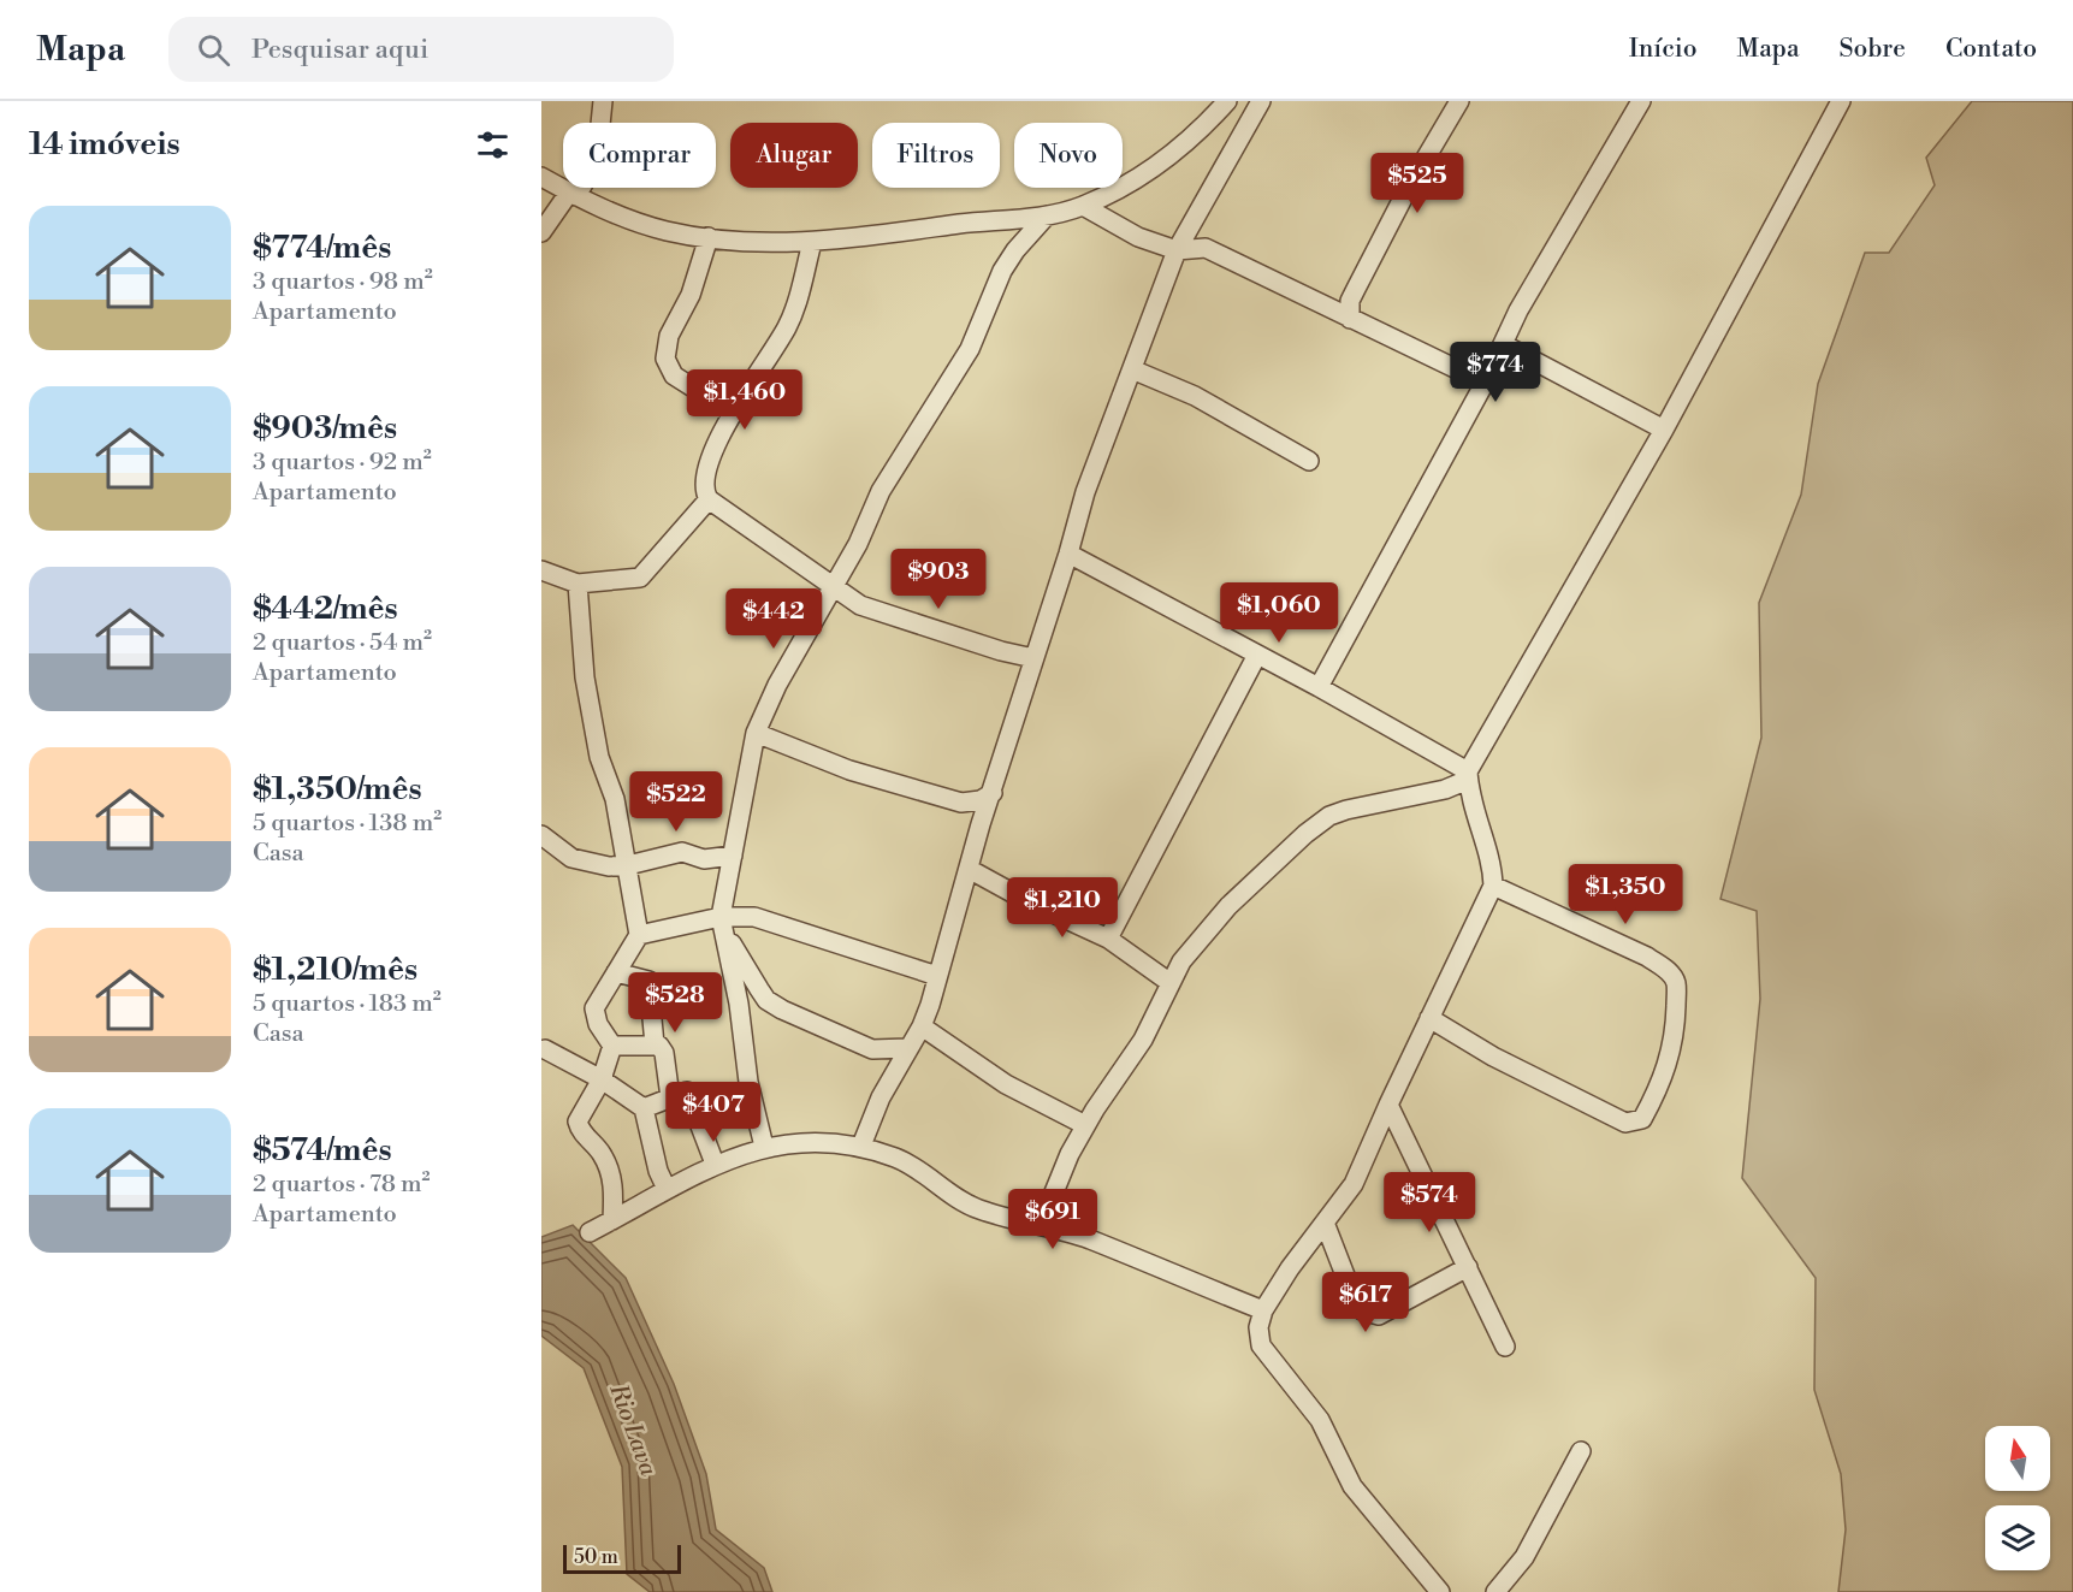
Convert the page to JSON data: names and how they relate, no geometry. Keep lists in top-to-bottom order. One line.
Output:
{"water":["Rio Lava"],"scale_bar":"50 m","north":"top","page":{"header":"Mapa","search":"Pesquisar aqui","nav":["Início","Mapa","Sobre","Contato"],"heading":"14 imóveis","chip":["Comprar","Alugar","Filtros","Novo"],"price":["$525","$774","$1,460","$903","$1,060","$442","$522","$1,350","$1,210","$528","$407","$574","$691","$617"],"list":[{"name":"$774/mês","note":"3 quartos · 98 m² · Apartamento"},{"name":"$903/mês","note":"3 quartos · 92 m² · Apartamento"},{"name":"$442/mês","note":"2 quartos · 54 m² · Apartamento"},{"name":"$1,350/mês","note":"5 quartos · 138 m² · Casa"},{"name":"$1,210/mês","note":"5 quartos · 183 m² · Casa"},{"name":"$574/mês","note":"2 quartos · 78 m² · Apartamento"}],"scale":"50 m"}}
